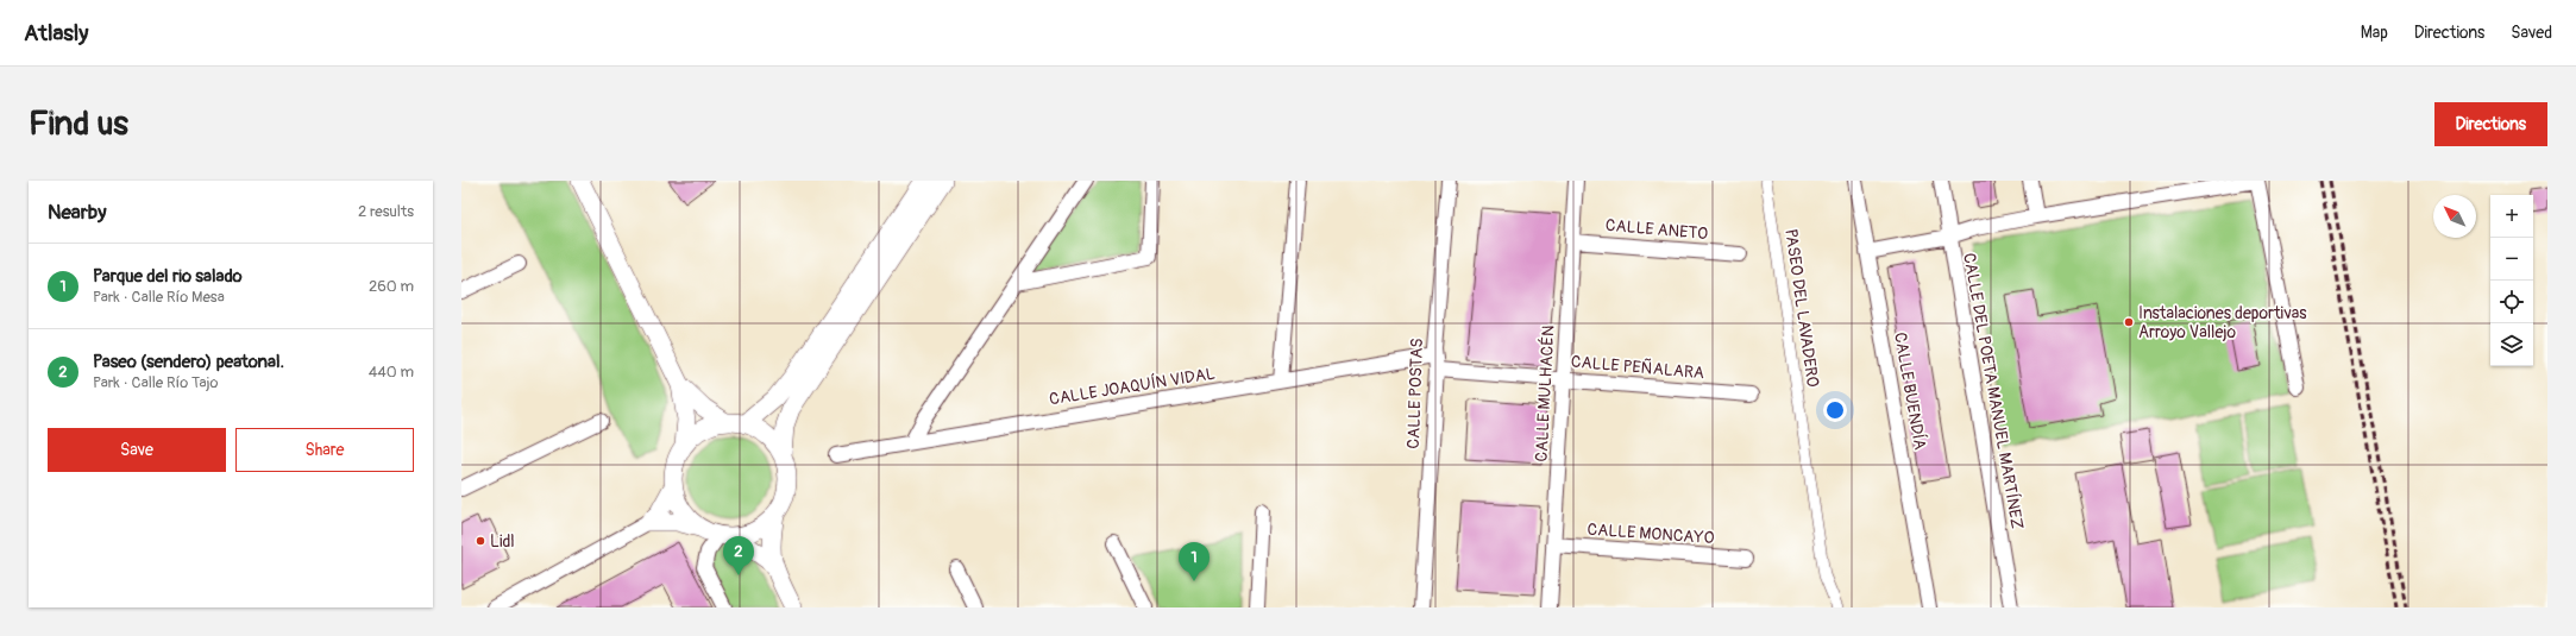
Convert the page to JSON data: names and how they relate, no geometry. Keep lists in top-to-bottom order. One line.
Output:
{"streets":{"street":["CALLE ANETO","PASEO DEL LAVADERO","CALLE PEÑALARA","CALLE JOAQUÍN VIDAL","CALLE BUENDÍA","CALLE DEL POETA MANUEL MARTÍNEZ","CALLE POSTAS","CALLE MULHACÉN","CALLE MONCAYO"]},"crossings":[["CALLE ANETO","CALLE MULHACÉN"],["CALLE PEÑALARA","CALLE POSTAS"],["CALLE PEÑALARA","CALLE MULHACÉN"],["CALLE JOAQUÍN VIDAL","CALLE POSTAS"],["CALLE MULHACÉN","CALLE MONCAYO"]],"places":["Instalaciones deportivas Arroyo Vallejo","Lidl"],"north":"top left","page":{"header":"Atlasly","nav":["Map","Directions","Saved"],"buttons":["Directions",["Save","Share"]],"title":"Find us","heading":["Nearby","2 results"],"map_buttons":["+","−"],"list":[{"mark":"1","name":"Parque del rio salado","note":"Park · Calle Río Mesa","value":"260 m"},{"mark":"2","name":"Paseo (sendero) peatonal.","note":"Park · Calle Río Tajo","value":"440 m"}],"pins":["2","1"]}}
